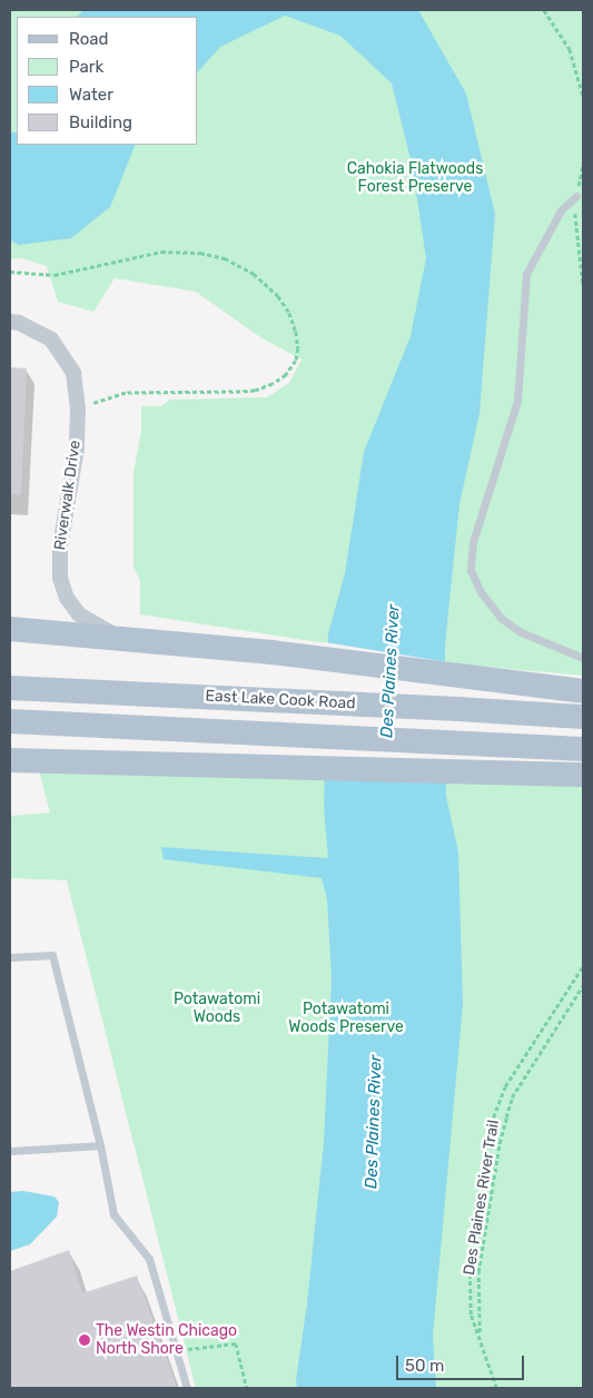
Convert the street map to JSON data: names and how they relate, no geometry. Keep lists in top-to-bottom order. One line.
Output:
{"streets":{"main road":["East Lake Cook Road"],"street":["Riverwalk Drive"],"path":["Des Plaines River Trail"]},"water":["Des Plaines River"],"parks":["Cahokia Flatwoods Forest Preserve","Potawatomi Woods","Potawatomi Woods Preserve"],"places":["The Westin Chicago North Shore"],"legend":["Road","Park","Water","Building"],"scale_bar":"50 m"}
